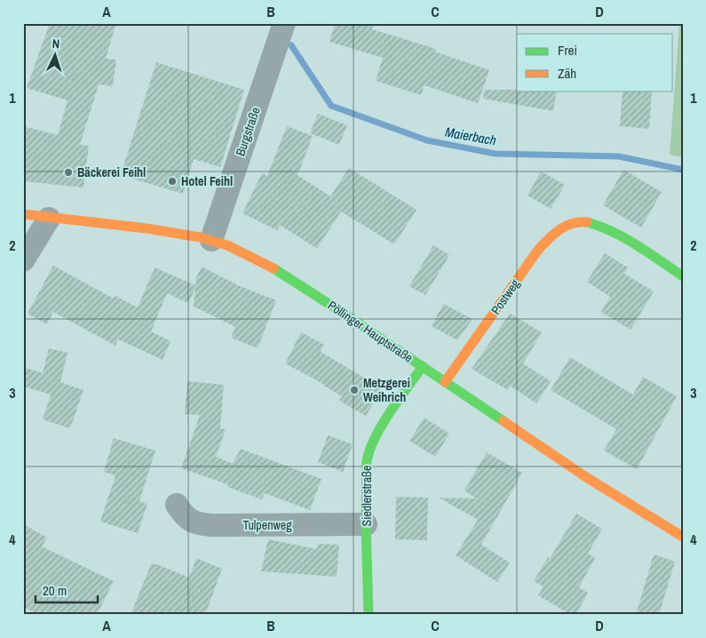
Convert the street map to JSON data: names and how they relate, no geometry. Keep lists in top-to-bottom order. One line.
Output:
{"streets":{"street":["Burgstraße","Postweg","Pöllinger Hauptstraße","Siedlerstraße","Tulpenweg"]},"crossings":[["Burgstraße","Pöllinger Hauptstraße"],["Postweg","Pöllinger Hauptstraße"],["Pöllinger Hauptstraße","Siedlerstraße"],["Siedlerstraße","Tulpenweg"]],"water":["Maierbach"],"places":["Bäckerei Feihl","Hotel Feihl","Metzgerei Weihrich"],"legend":["Frei","Zäh"],"scale_bar":"20 m","north":"top","grid":{"columns":["A","B","C","D"],"rows":["1","2","3","4"]}}
